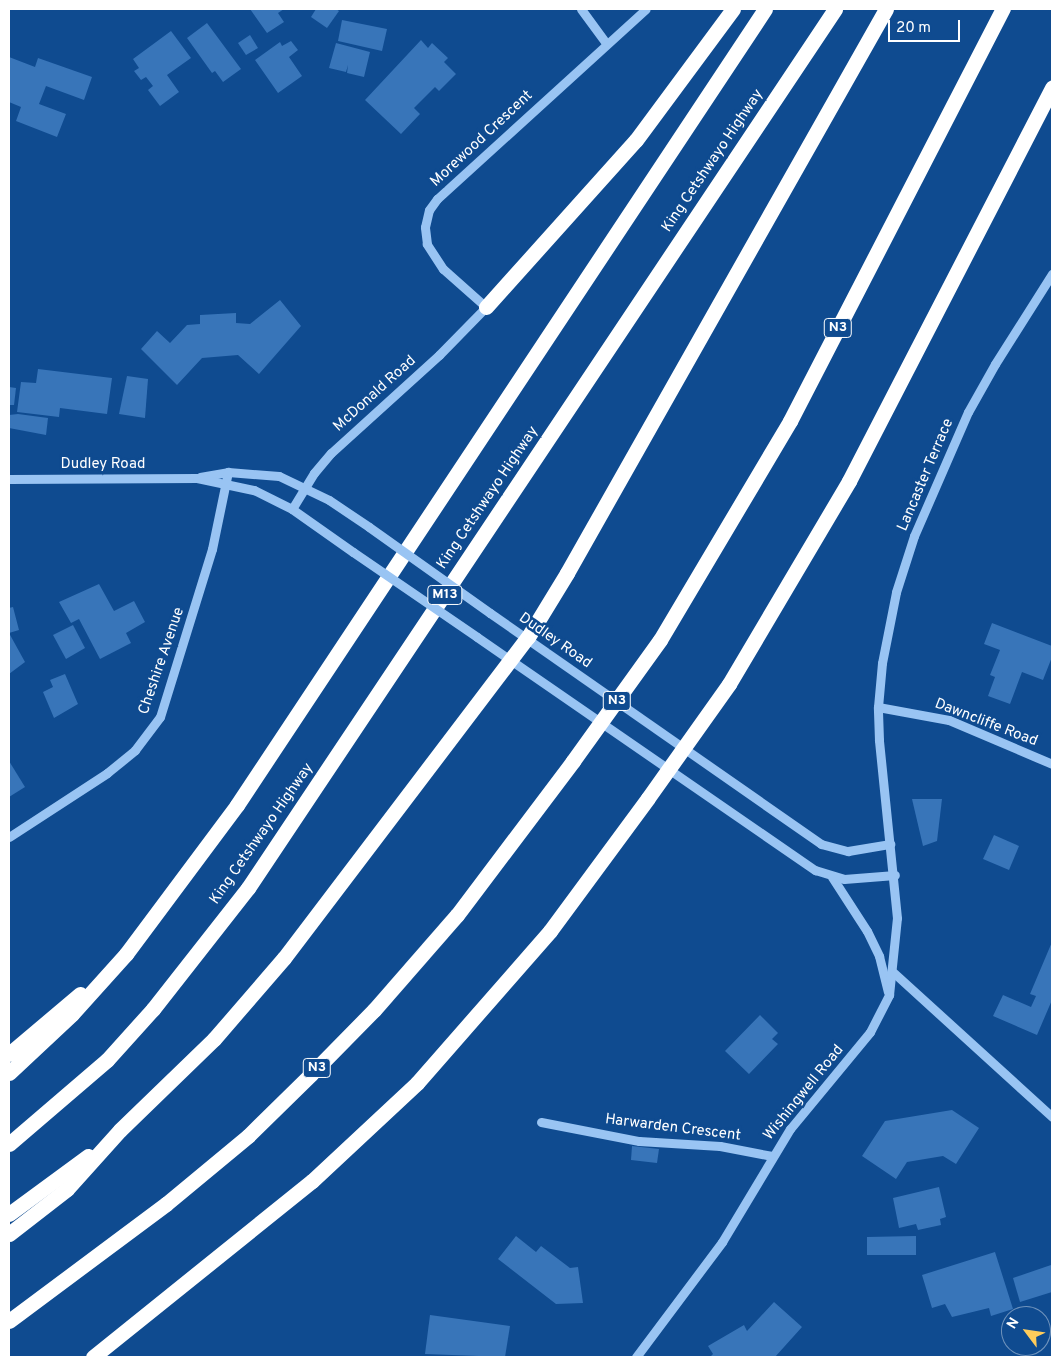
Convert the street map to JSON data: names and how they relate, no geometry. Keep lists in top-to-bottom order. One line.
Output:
{"streets":{"highway":["King Cetshwayo Highway","N3","M13"],"street":["Morewood Crescent","McDonald Road","Dudley Road","Lancaster Terrace","Cheshire Avenue","Dawncliffe Road","Wishingwell Road","Harwarden Crescent"]},"crossings":[["Morewood Crescent","McDonald Road"],["McDonald Road","Dudley Road"],["Dudley Road","Cheshire Avenue"],["Dudley Road","Wishingwell Road"],["Lancaster Terrace","Dawncliffe Road"],["Wishingwell Road","Harwarden Crescent"]],"scale_bar":"20 m","north":"top left"}
